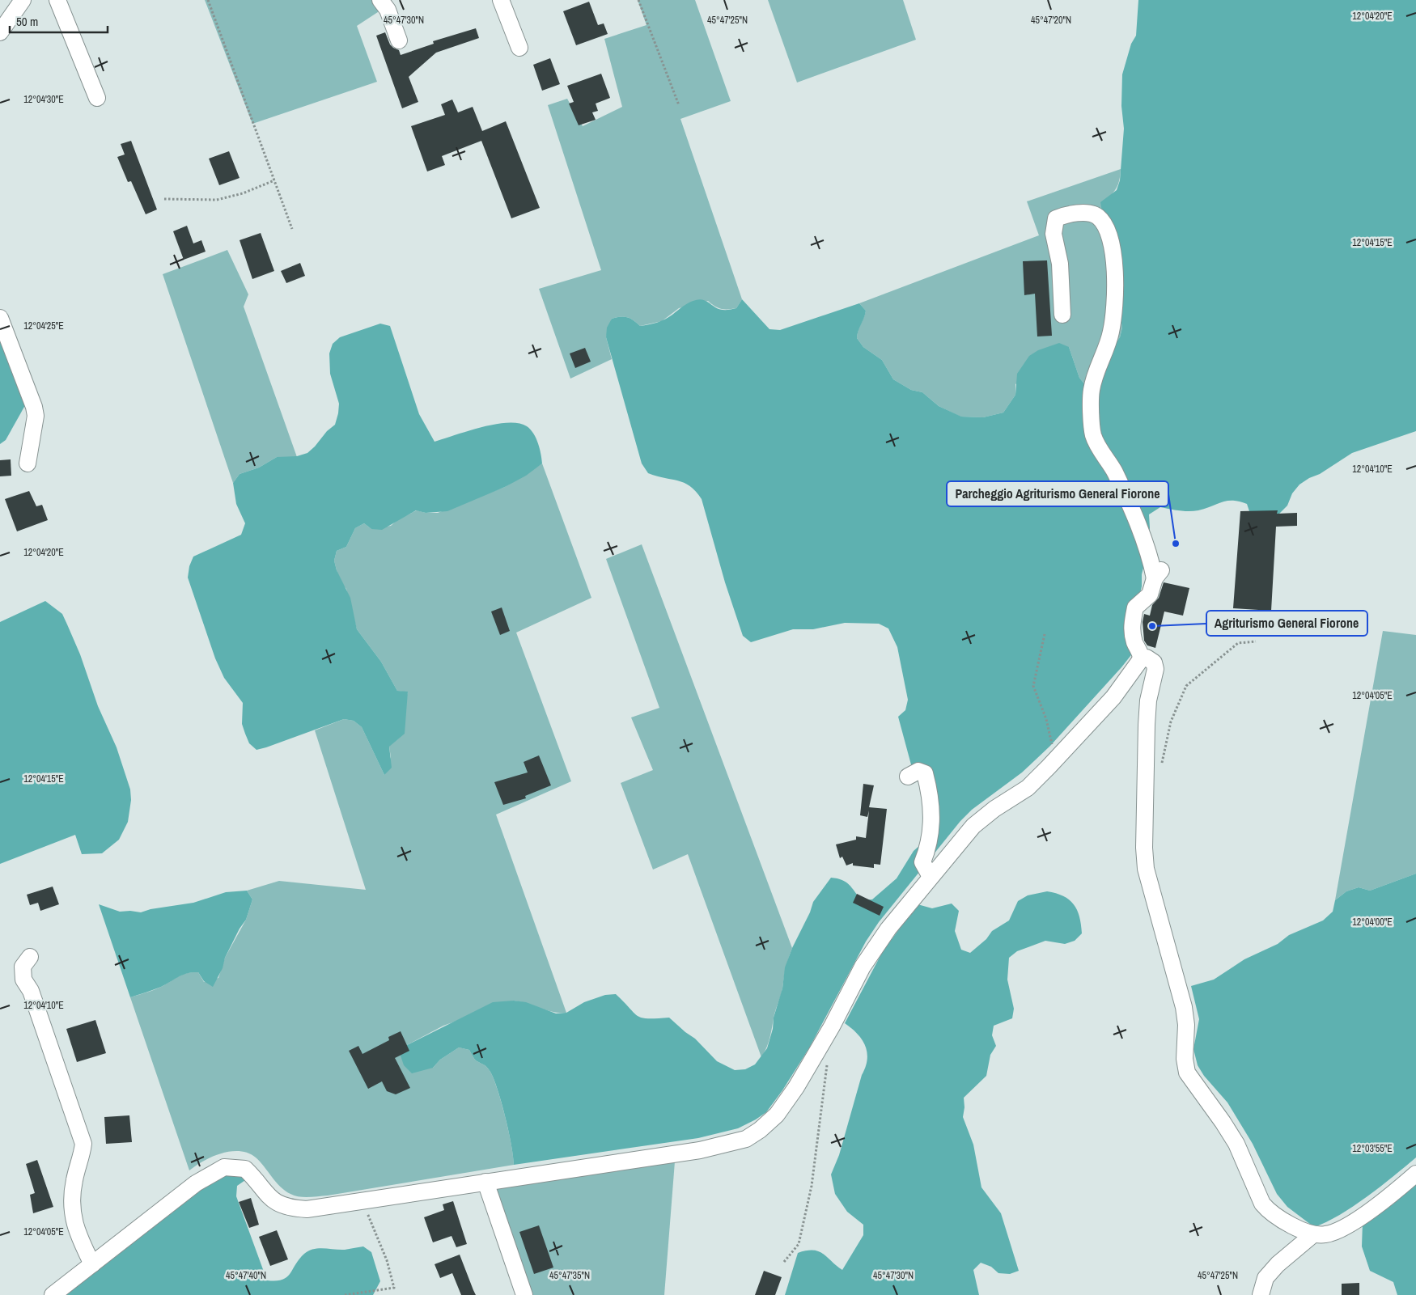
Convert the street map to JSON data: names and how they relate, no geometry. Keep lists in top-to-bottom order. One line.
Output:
{"places":["Parcheggio Agriturismo General Fiorone","Agriturismo General Fiorone"],"scale_bar":"50 m","coordinates":["12°04'20\"E","45°47'30\"N","45°47'25\"N","45°47'20\"N","12°04'30\"E","12°04'15\"E","12°04'25\"E","12°04'10\"E","12°04'05\"E","12°04'00\"E","12°03'55\"E","45°47'40\"N","45°47'35\"N"]}
